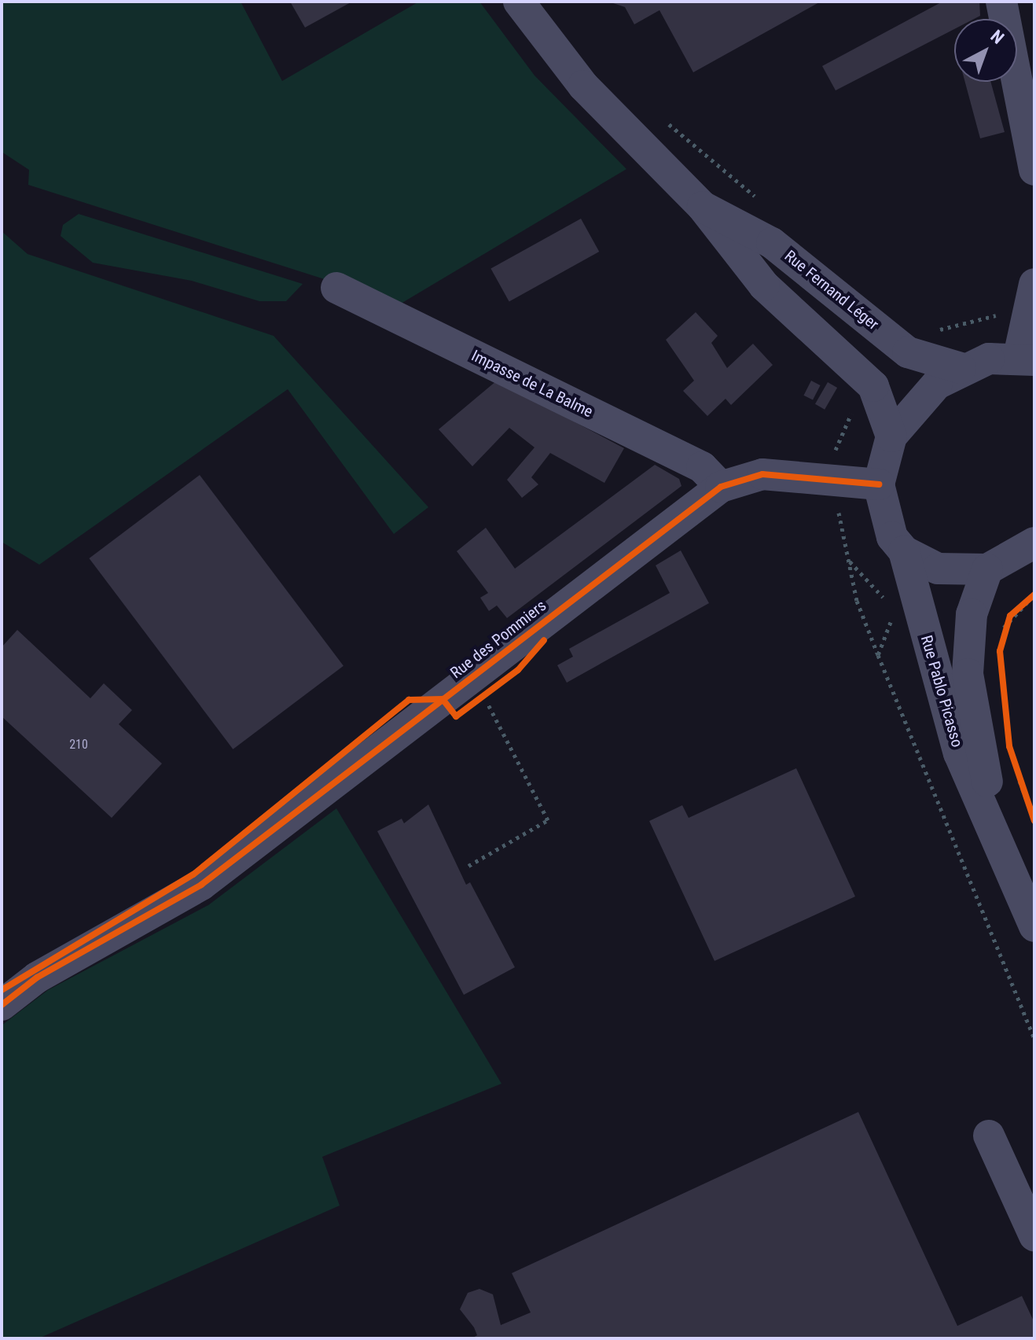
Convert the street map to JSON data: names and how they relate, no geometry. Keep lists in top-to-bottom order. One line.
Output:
{"streets":{"street":["Rue Fernand Léger","Impasse de La Balme","Rue des Pommiers","Rue Pablo Picasso"]},"crossings":[["Impasse de La Balme","Rue des Pommiers"]],"house_numbers":["210"],"north":"top right"}
